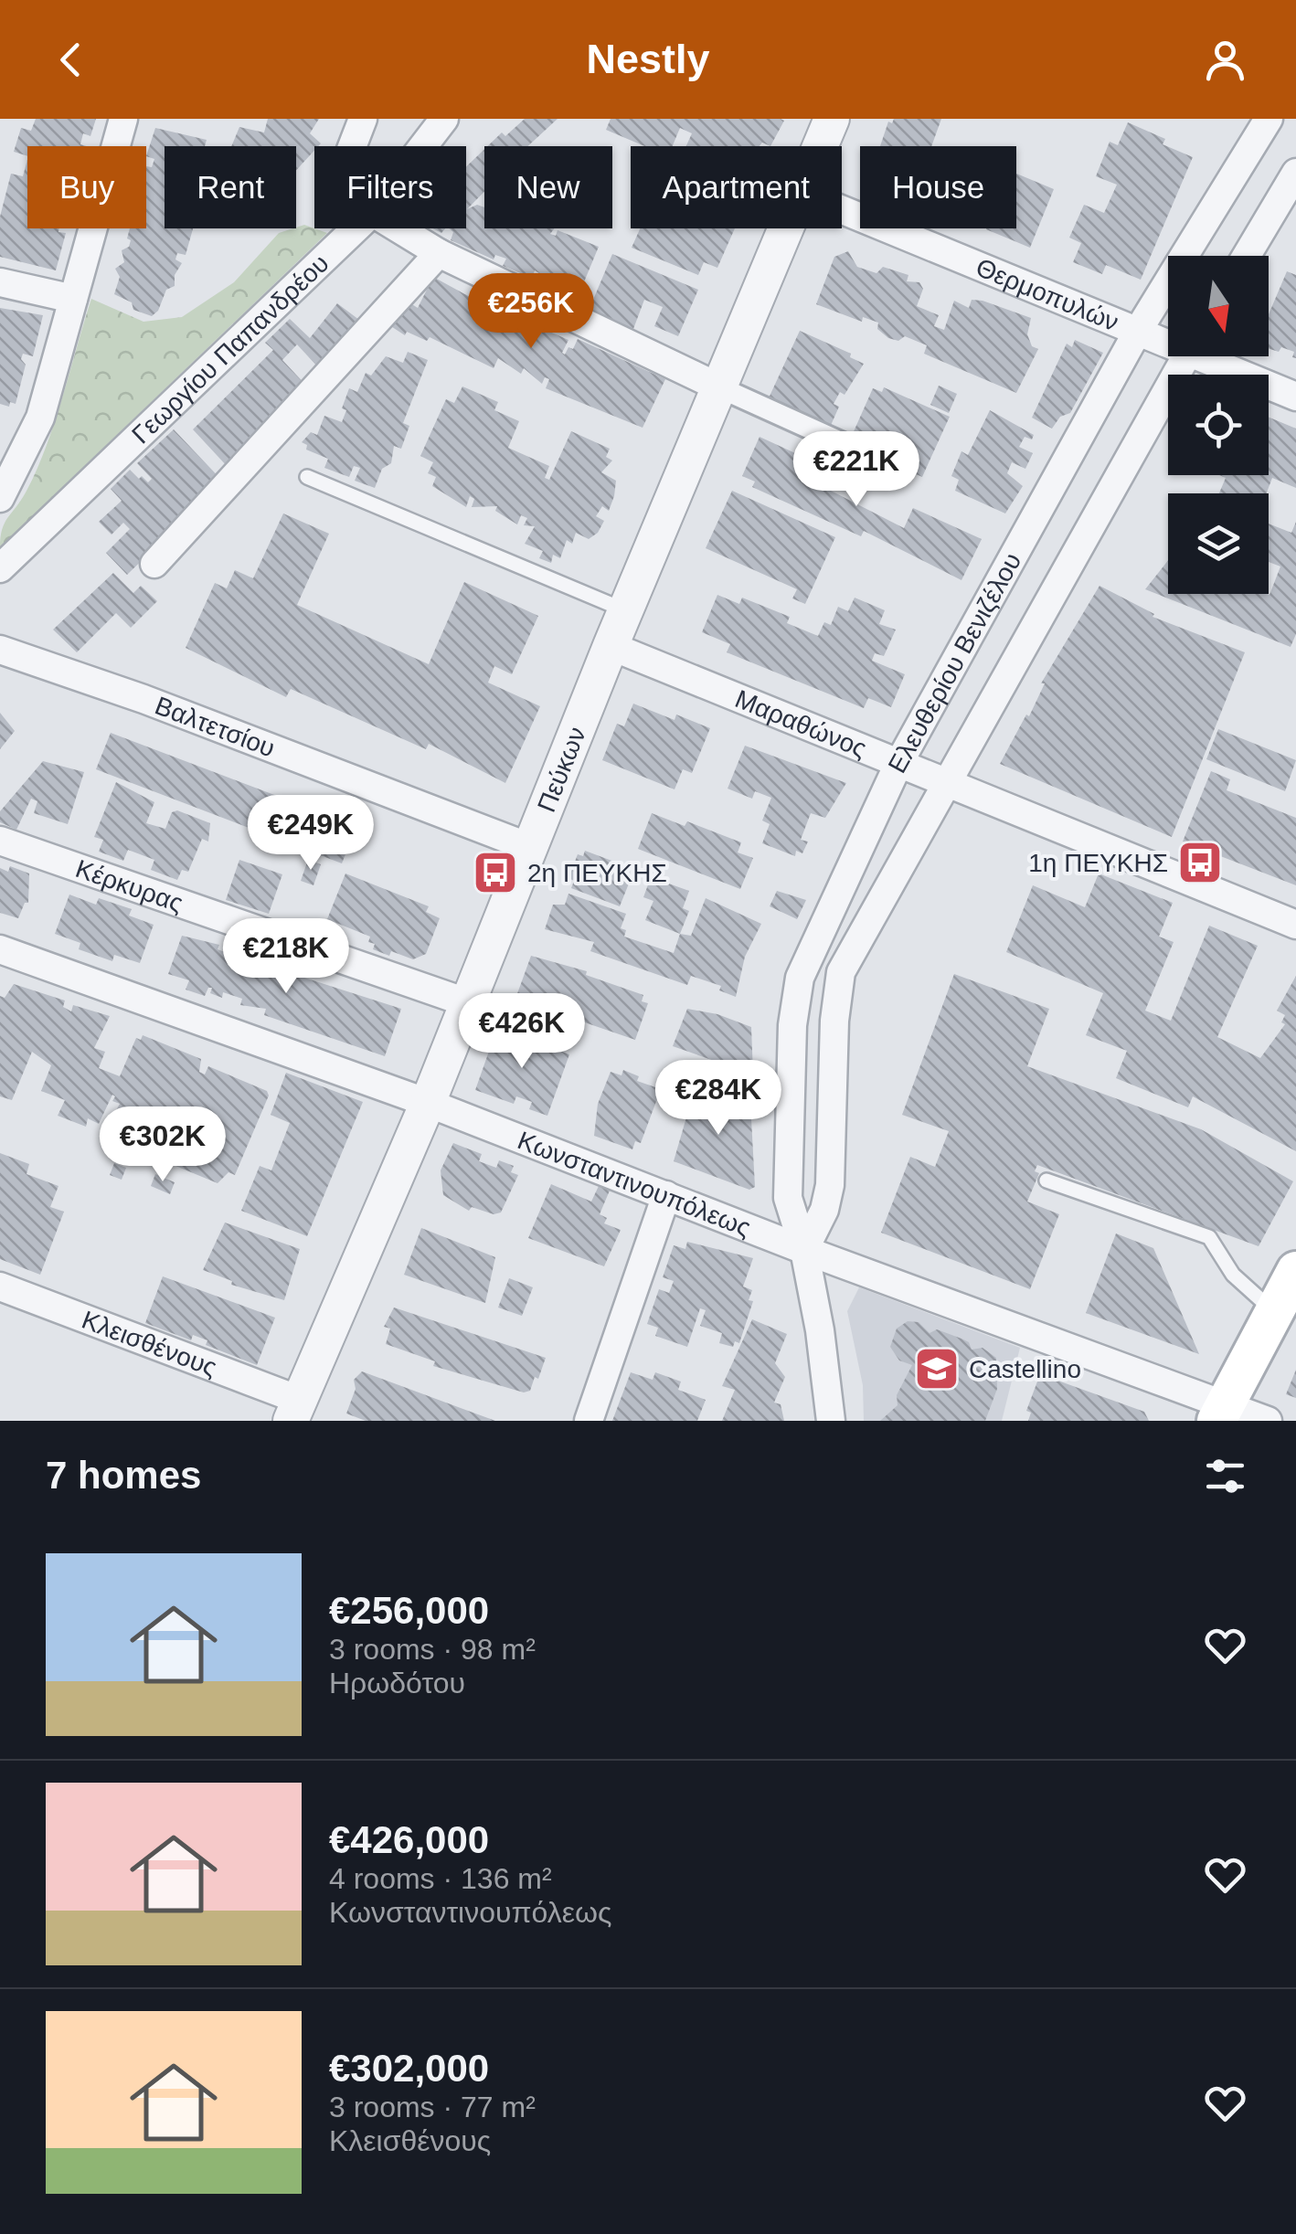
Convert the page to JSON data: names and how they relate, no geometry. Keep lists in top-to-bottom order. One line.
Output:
{"streets":{"street":["Θερμοπυλών","Γεωργίου Παπανδρέου","Ελευθερίου Βενιζέλου","Μαραθώνος","Βαλτετσίου","Πεύκων","Κέρκυρας","Κωνσταντινουπόλεως","Κλεισθένους"]},"crossings":[["Θερμοπυλών","Ελευθερίου Βενιζέλου"],["Ελευθερίου Βενιζέλου","Μαραθώνος"],["Ελευθερίου Βενιζέλου","Κωνσταντινουπόλεως"],["Μαραθώνος","Πεύκων"],["Βαλτετσίου","Πεύκων"],["Πεύκων","Κέρκυρας"],["Πεύκων","Κωνσταντινουπόλεως"],["Πεύκων","Κλεισθένους"]],"places":{"bus stop":["1η ΠΕΥΚΗΣ","2η ΠΕΥΚΗΣ"],"school or university":["Castellino"]},"north":"bottom","page":{"header":"Nestly","chip":["Buy","Rent","Filters","New","Apartment","House"],"price":["€256K","€221K","€249K","€218K","€426K","€284K","€302K"],"heading":"7 homes","list":[{"name":"€256,000","note":"3 rooms · 98 m² · Ηρωδότου"},{"name":"€426,000","note":"4 rooms · 136 m² · Κωνσταντινουπόλεως"},{"name":"€302,000","note":"3 rooms · 77 m² · Κλεισθένους"}]}}
